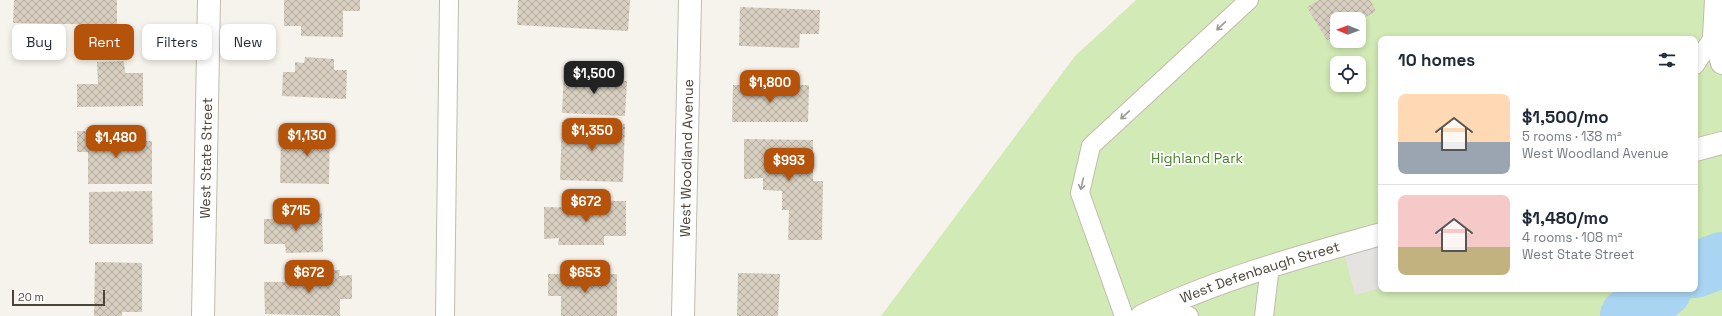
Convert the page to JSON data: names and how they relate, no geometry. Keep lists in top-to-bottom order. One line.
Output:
{"streets":{"street":["West State Street","West Woodland Avenue","West Defenbaugh Street"]},"parks":["Highland Park"],"scale_bar":"20 m","north":"left","page":{"chip":["Buy","Rent","Filters","New"],"heading":"10 homes","price":["$1,500","$1,800","$1,350","$1,130","$1,480","$993","$672","$715","$672","$653"],"list":[{"name":"$1,500/mo","note":"5 rooms · 138 m² · West Woodland Avenue"},{"name":"$1,480/mo","note":"4 rooms · 108 m² · West State Street"}],"scale":"20 m"}}
